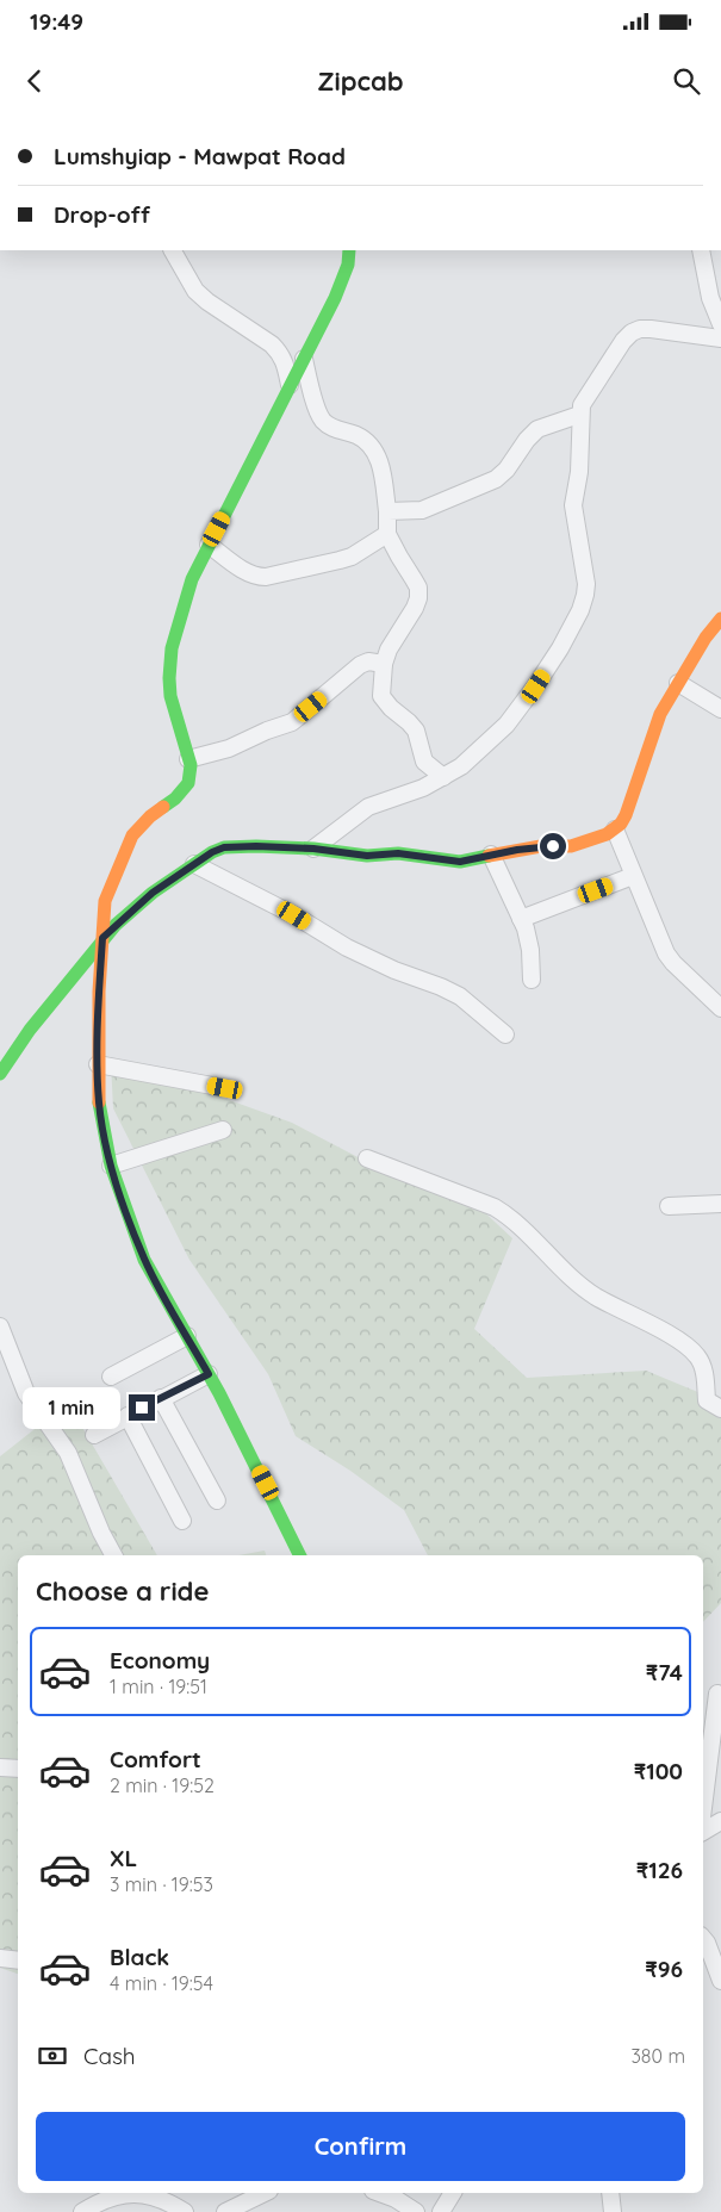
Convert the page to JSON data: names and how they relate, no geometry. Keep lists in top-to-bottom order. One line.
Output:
{"page":{"status":"19:49","header":"Zipcab","banner":["Lumshyiap - Mawpat Road","Drop-off"],"bubble":"1 min","heading":"Choose a ride","list":[{"name":"Economy","note":"1 min · 19:51","value":"₹74"},{"name":"Comfort","note":"2 min · 19:52","value":"₹100"},{"name":"XL","note":"3 min · 19:53","value":"₹126"},{"name":"Black","note":"4 min · 19:54","value":"₹96"}],"pay":["Cash","380 m"],"buttons":"Confirm"}}
